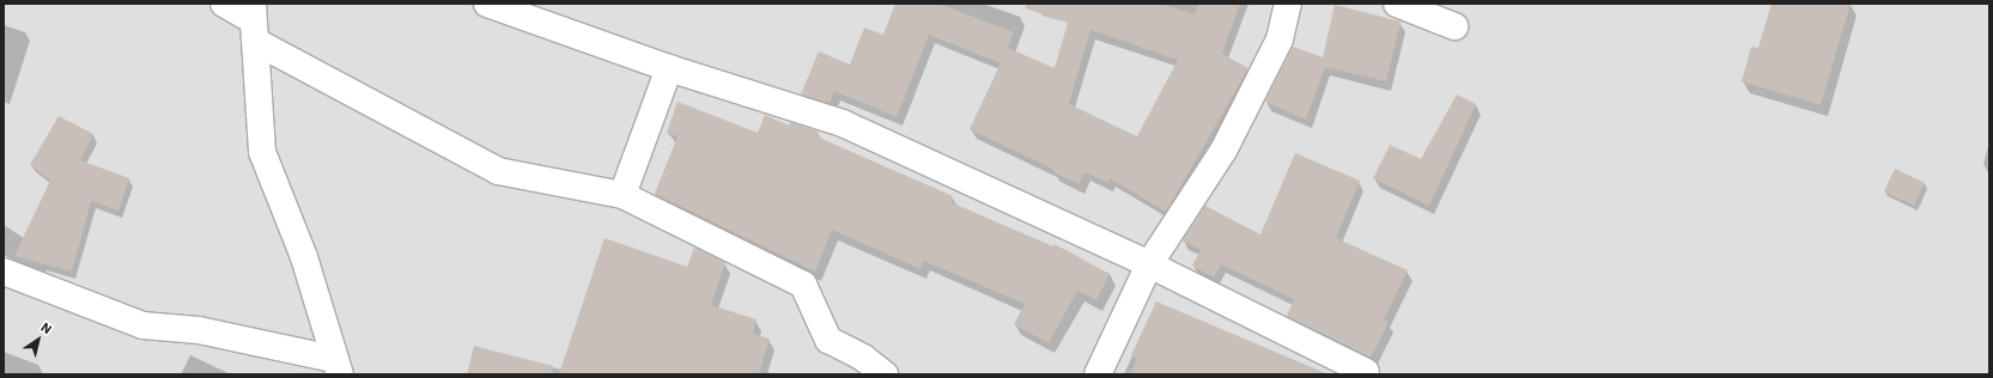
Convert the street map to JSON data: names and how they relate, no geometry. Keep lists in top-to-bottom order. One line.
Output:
{"north":"top right"}
